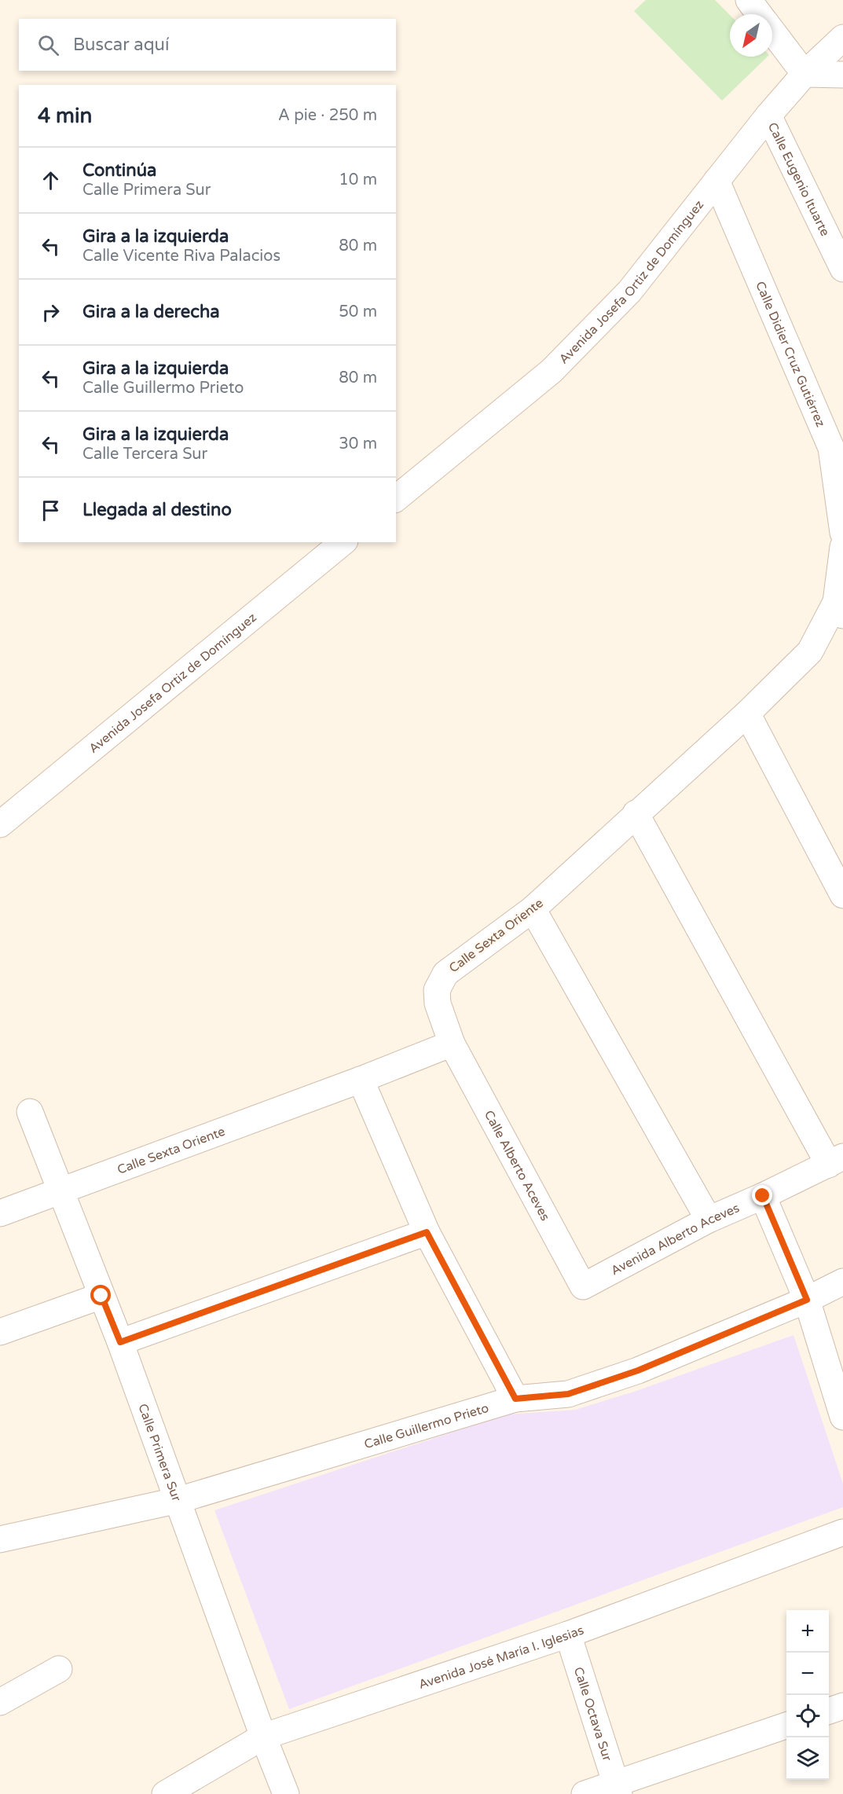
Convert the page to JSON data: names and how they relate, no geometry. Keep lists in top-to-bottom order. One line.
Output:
{"streets":{"street":["Calle Eugenio Ituarte","Avenida Josefa Ortiz de Domínguez","Calle Didier Cruz Gutiérrez","Calle Sexta Oriente","Calle Alberto Aceves","Avenida Alberto Aceves","Calle Guillermo Prieto","Calle Primera Sur","Avenida José María I. Iglesias","Calle Octava Sur"]},"crossings":[["Calle Eugenio Ituarte","Avenida Josefa Ortiz de Domínguez"],["Avenida Josefa Ortiz de Domínguez","Calle Didier Cruz Gutiérrez"],["Calle Sexta Oriente","Calle Alberto Aceves"],["Calle Sexta Oriente","Calle Primera Sur"],["Calle Alberto Aceves","Avenida Alberto Aceves"],["Calle Guillermo Prieto","Calle Primera Sur"],["Calle Primera Sur","Avenida José María I. Iglesias"],["Avenida José María I. Iglesias","Calle Octava Sur"]],"north":"bottom left","page":{"search":"Buscar aquí","heading":["4 min","A pie · 250 m"],"list":[["Continúa","Calle Primera Sur","10 m"],["Gira a la izquierda","Calle Vicente Riva Palacios","80 m"],["Gira a la derecha","50 m"],["Gira a la izquierda","Calle Guillermo Prieto","80 m"],["Gira a la izquierda","Calle Tercera Sur","30 m"],"Llegada al destino"],"map_buttons":["+","−"]}}
